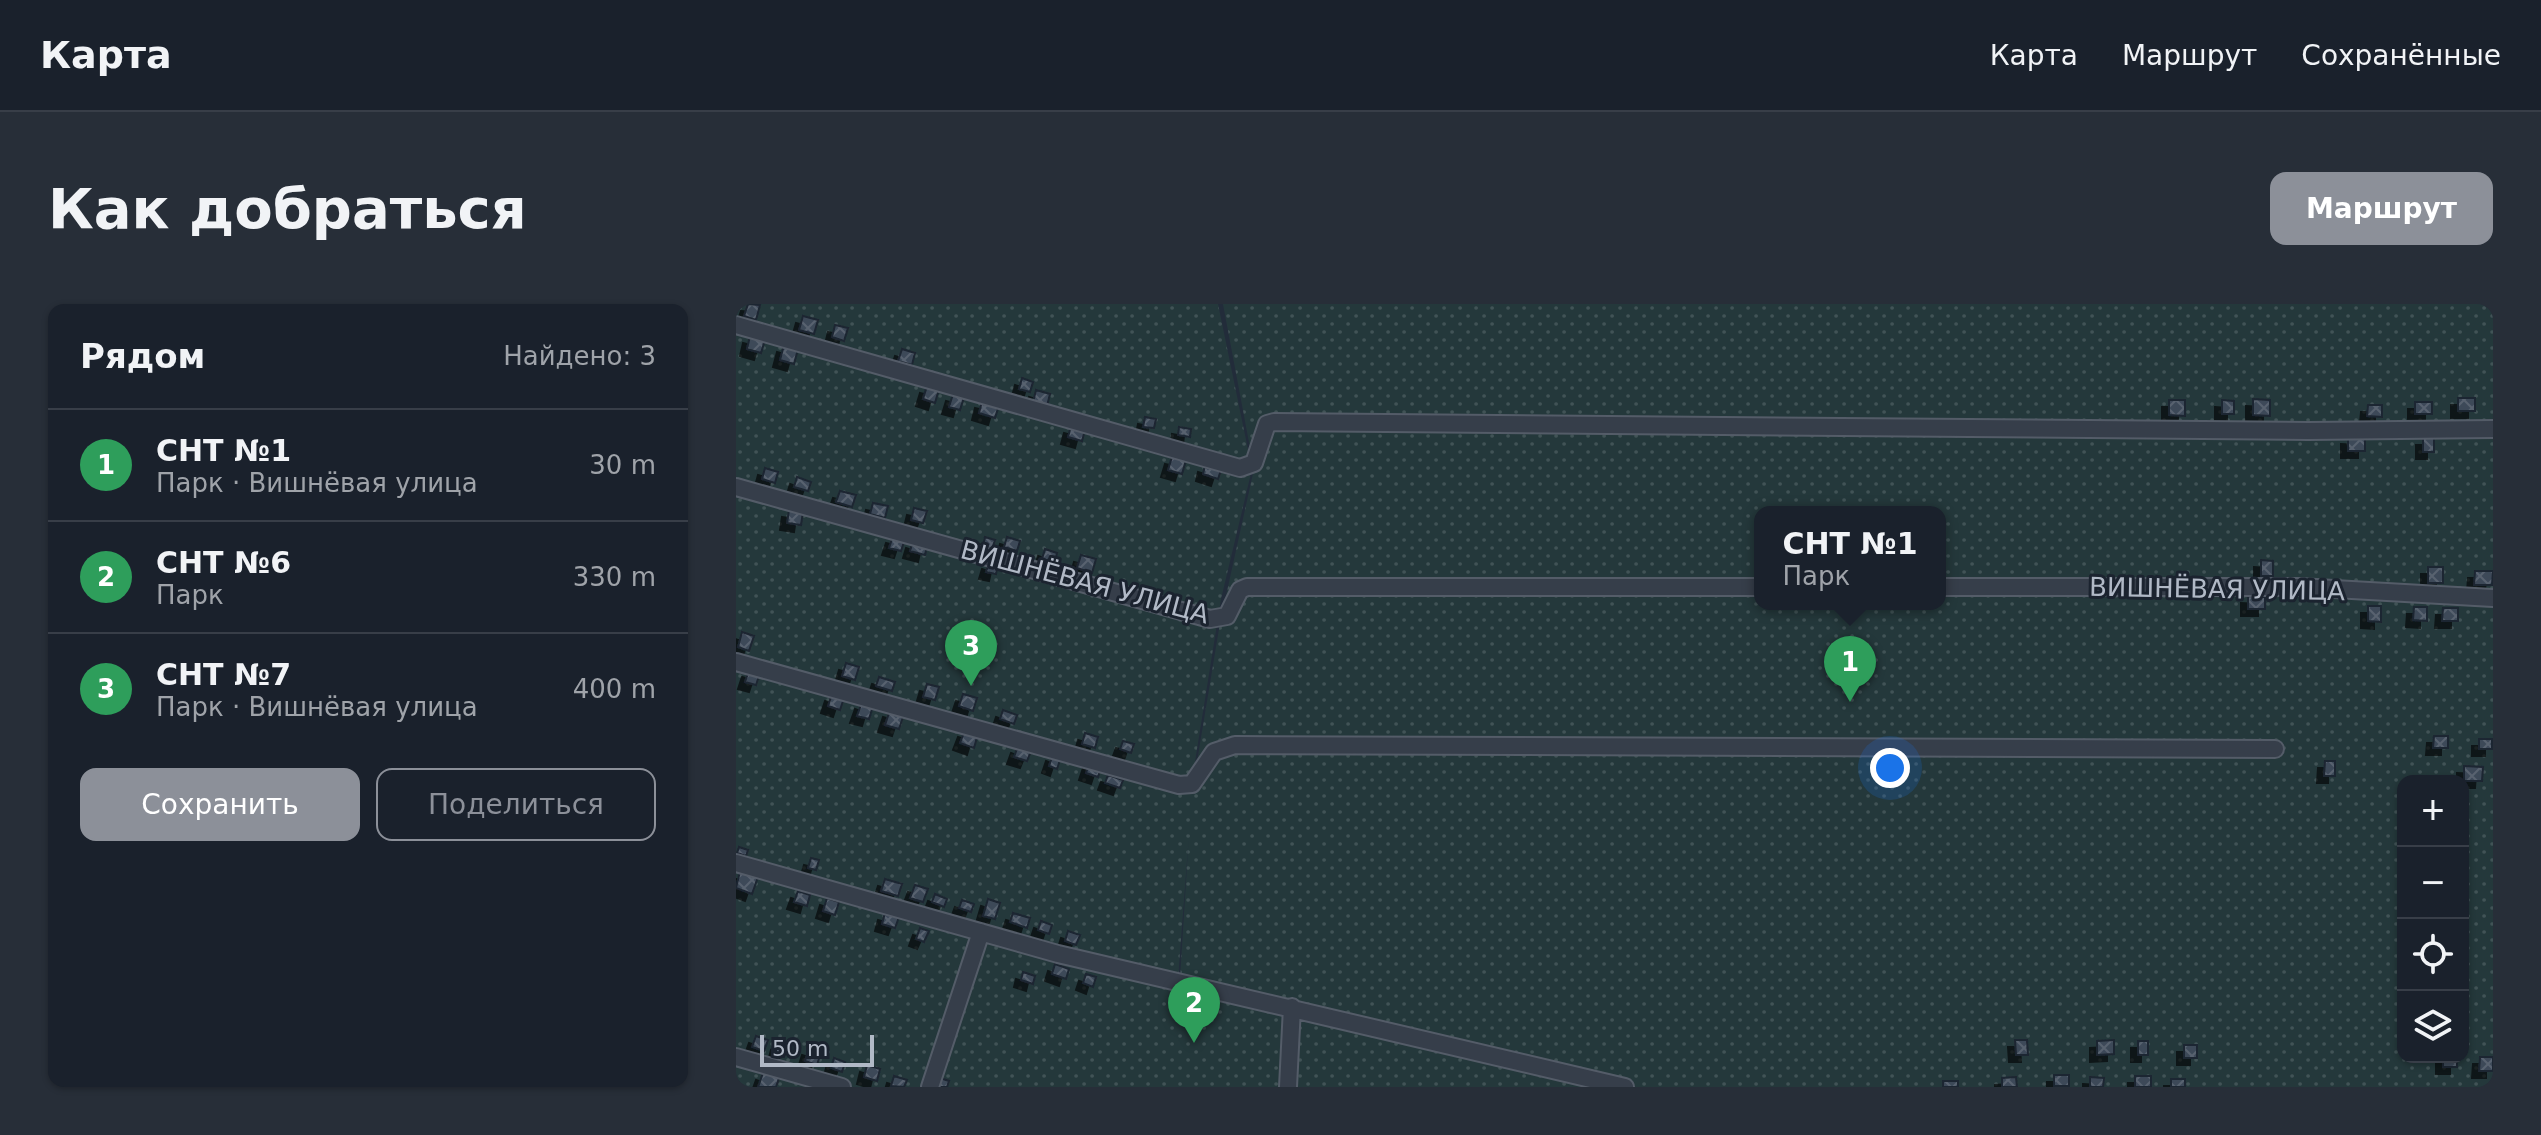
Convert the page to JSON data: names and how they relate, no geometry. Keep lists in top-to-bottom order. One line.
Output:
{"streets":{"street":["ВИШНЁВАЯ УЛИЦА"]},"scale_bar":"50 m","page":{"header":"Карта","nav":["Карта","Маршрут","Сохранённые"],"buttons":["Маршрут",["Сохранить","Поделиться"]],"title":"Как добраться","heading":["Рядом","Найдено: 3"],"list":[{"mark":"1","name":"СНТ №1","note":"Парк · Вишнёвая улица","value":"30 m"},{"mark":"2","name":"СНТ №6","note":"Парк","value":"330 m"},{"mark":"3","name":"СНТ №7","note":"Парк · Вишнёвая улица","value":"400 m"}],"popup":["СНТ №1","Парк"],"pins":["3","1","2"],"map_buttons":["+","−"],"scale":"50 m"}}
